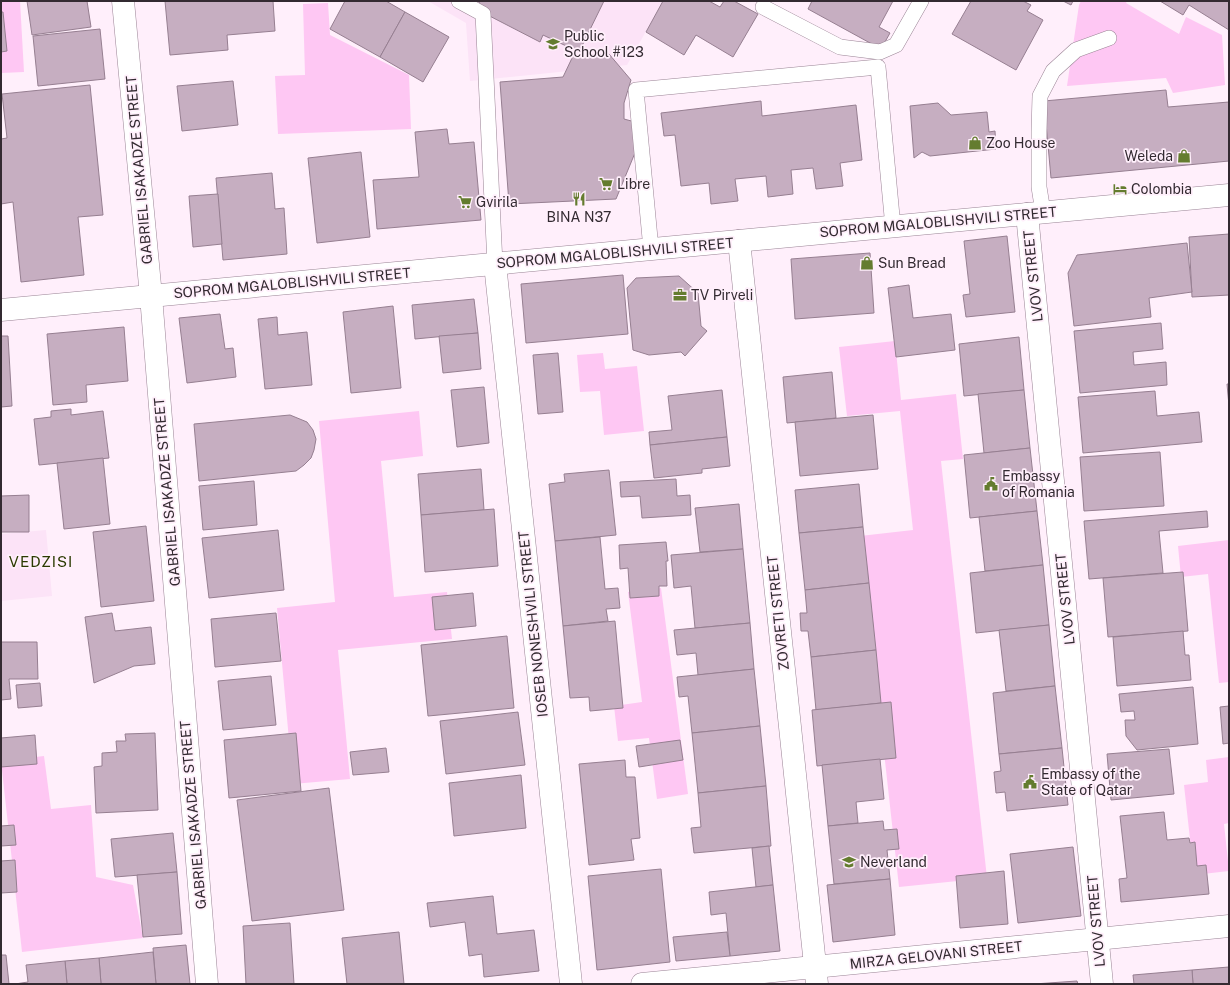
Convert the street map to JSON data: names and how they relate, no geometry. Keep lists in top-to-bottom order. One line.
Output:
{"streets":{"street":["GABRIEL ISAKADZE STREET","SOPROM MGALOBLISHVILI STREET","LVOV STREET","ZOVRETI STREET","IOSEB NONESHVILI STREET","MIRZA GELOVANI STREET"]},"crossings":[["GABRIEL ISAKADZE STREET","SOPROM MGALOBLISHVILI STREET"],["SOPROM MGALOBLISHVILI STREET","LVOV STREET"],["SOPROM MGALOBLISHVILI STREET","ZOVRETI STREET"],["SOPROM MGALOBLISHVILI STREET","IOSEB NONESHVILI STREET"],["LVOV STREET","MIRZA GELOVANI STREET"],["ZOVRETI STREET","MIRZA GELOVANI STREET"]],"districts":["VEDZISI"],"places":{"school or university":["Public School #123","Neverland"],"shop":["Zoo House","Weleda","Sun Bread"],"supermarket":["Libre","Gvirila"],"hotel":["Colombia"],"restaurant":["BINA N37"],"office":["TV Pirveli"],"public building":["Embassy of Romania","Embassy of the State of Qatar"]}}
